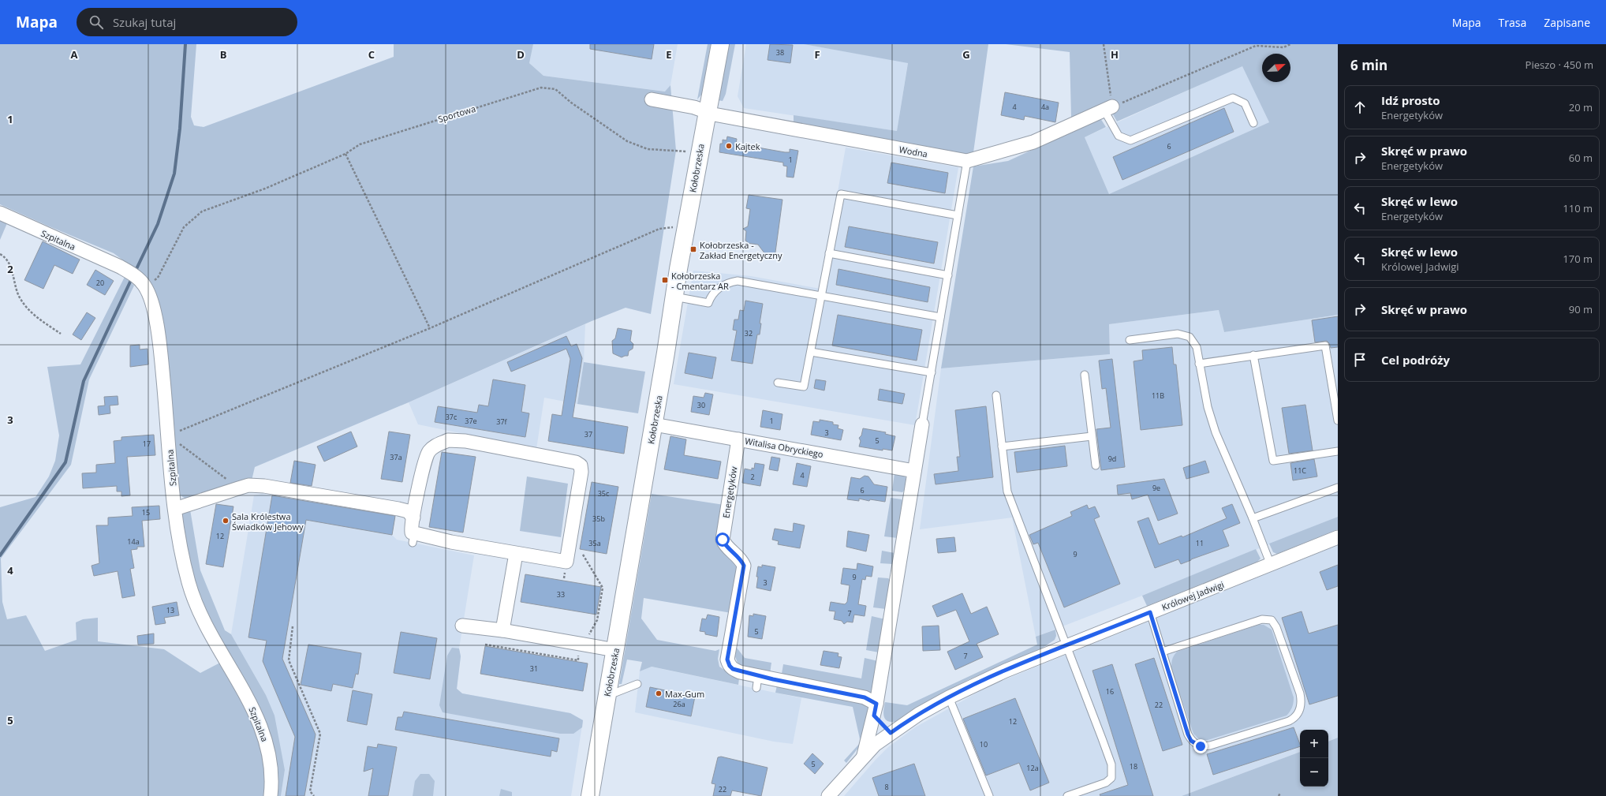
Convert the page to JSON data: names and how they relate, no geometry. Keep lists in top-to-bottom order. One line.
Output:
{"streets":{"main road":["Kołobrzeska"],"street":["Wodna","Szpitalna","Witalisa Obryckiego","Energetyków","Królowej Jadwigi"],"path":["Sportowa"]},"crossings":[["Sportowa","Kołobrzeska"],["Sportowa","Szpitalna"],["Wodna","Kołobrzeska"],["Kołobrzeska","Witalisa Obryckiego"],["Witalisa Obryckiego","Energetyków"],["Energetyków","Królowej Jadwigi"]],"places":{"other":["Kajtek","Sala Królestwa Świadków Jehowy","Max-Gum"],"transit":["Kołobrzeska - Zakład Energetyczny","Kołobrzeska - Cmentarz AR"]},"house_numbers":["38","4","4a","6","1","20","32","11B","30","37c","37e","1","37f","3","37","5","17","37a","9d","11C","4","2","9e","6","35c","15","35b","12","14a","35a","11","9","9","3","33","13","7","5","7","31","16","26a","22","12","10","5","18","12a","8","22"],"north":"top right","page":{"header":"Mapa","search":"Szukaj tutaj","nav":["Mapa","Trasa","Zapisane"],"heading":["6 min","Pieszo · 450 m"],"list":[["Idź prosto","Energetyków","20 m"],["Skręć w prawo","Energetyków","60 m"],["Skręć w lewo","Energetyków","110 m"],["Skręć w lewo","Królowej Jadwigi","170 m"],["Skręć w prawo","90 m"],"Cel podróży"],"map_buttons":["+","−"]},"grid":{"columns":["A","B","C","D","E","F","G","H"],"rows":["1","2","3","4","5"]}}
